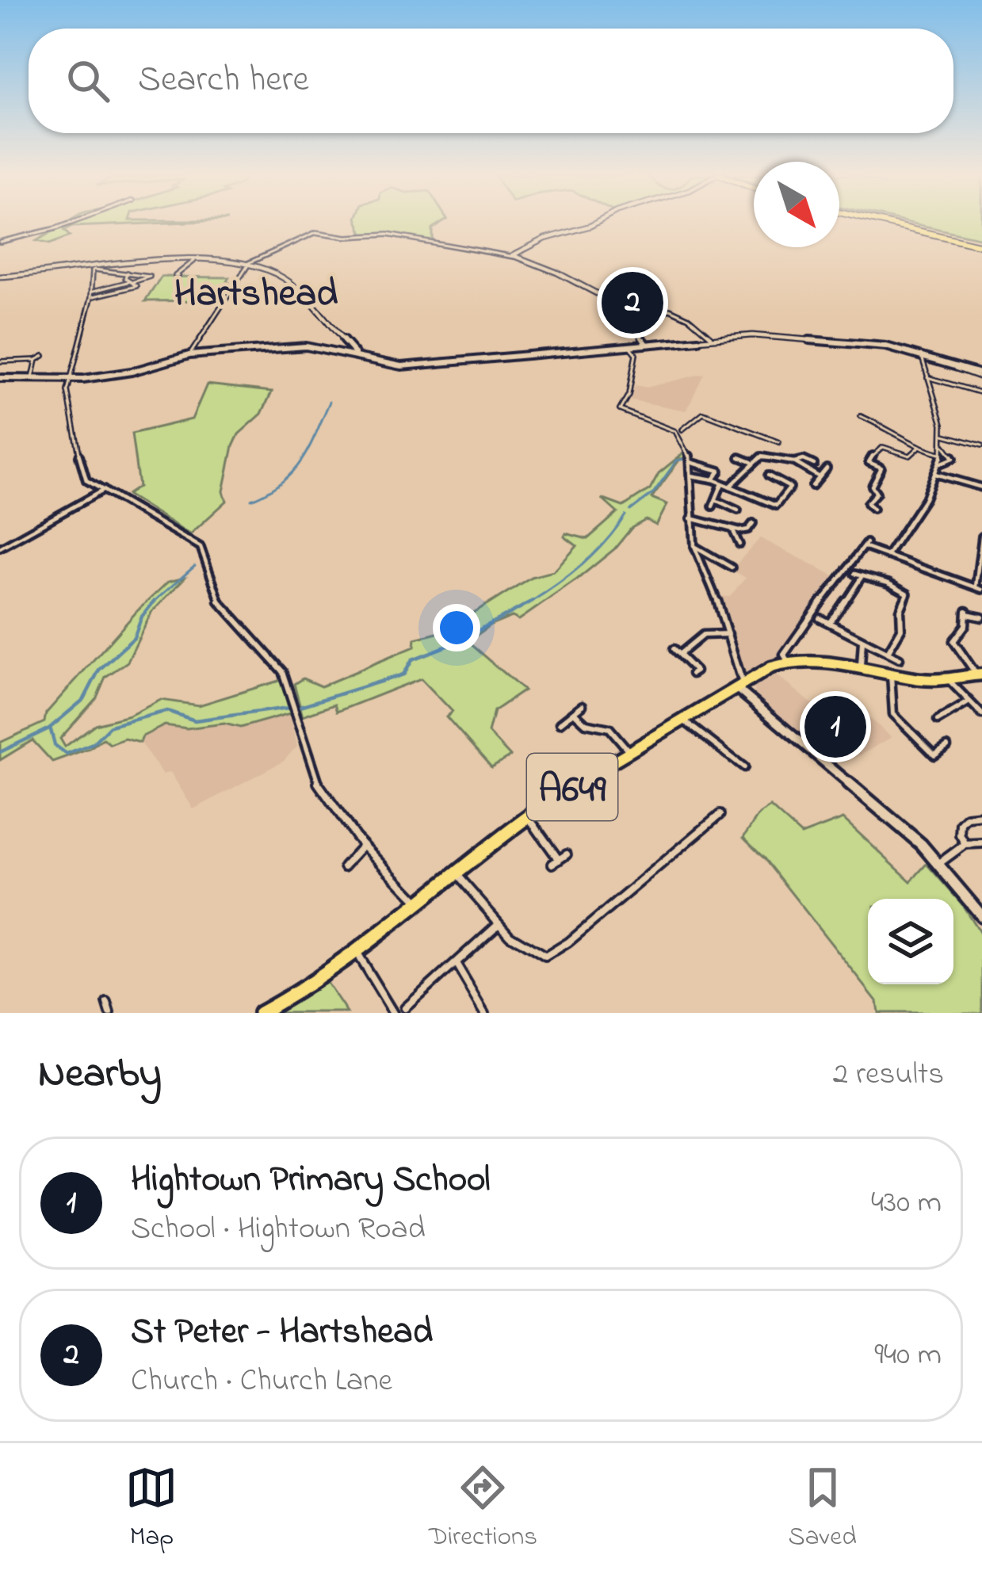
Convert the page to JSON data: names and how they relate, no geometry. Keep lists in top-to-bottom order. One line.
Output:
{"streets":{"main road":["A649"]},"districts":["Hartshead"],"north":"bottom right","page":{"search":"Search here","pins":["2","1"],"heading":["Nearby","2 results"],"list":[{"mark":"1","name":"Hightown Primary School","note":"School · Hightown Road","value":"430 m"},{"mark":"2","name":"St Peter - Hartshead","note":"Church · Church Lane","value":"940 m"}],"nav":["Map","Directions","Saved"]}}
